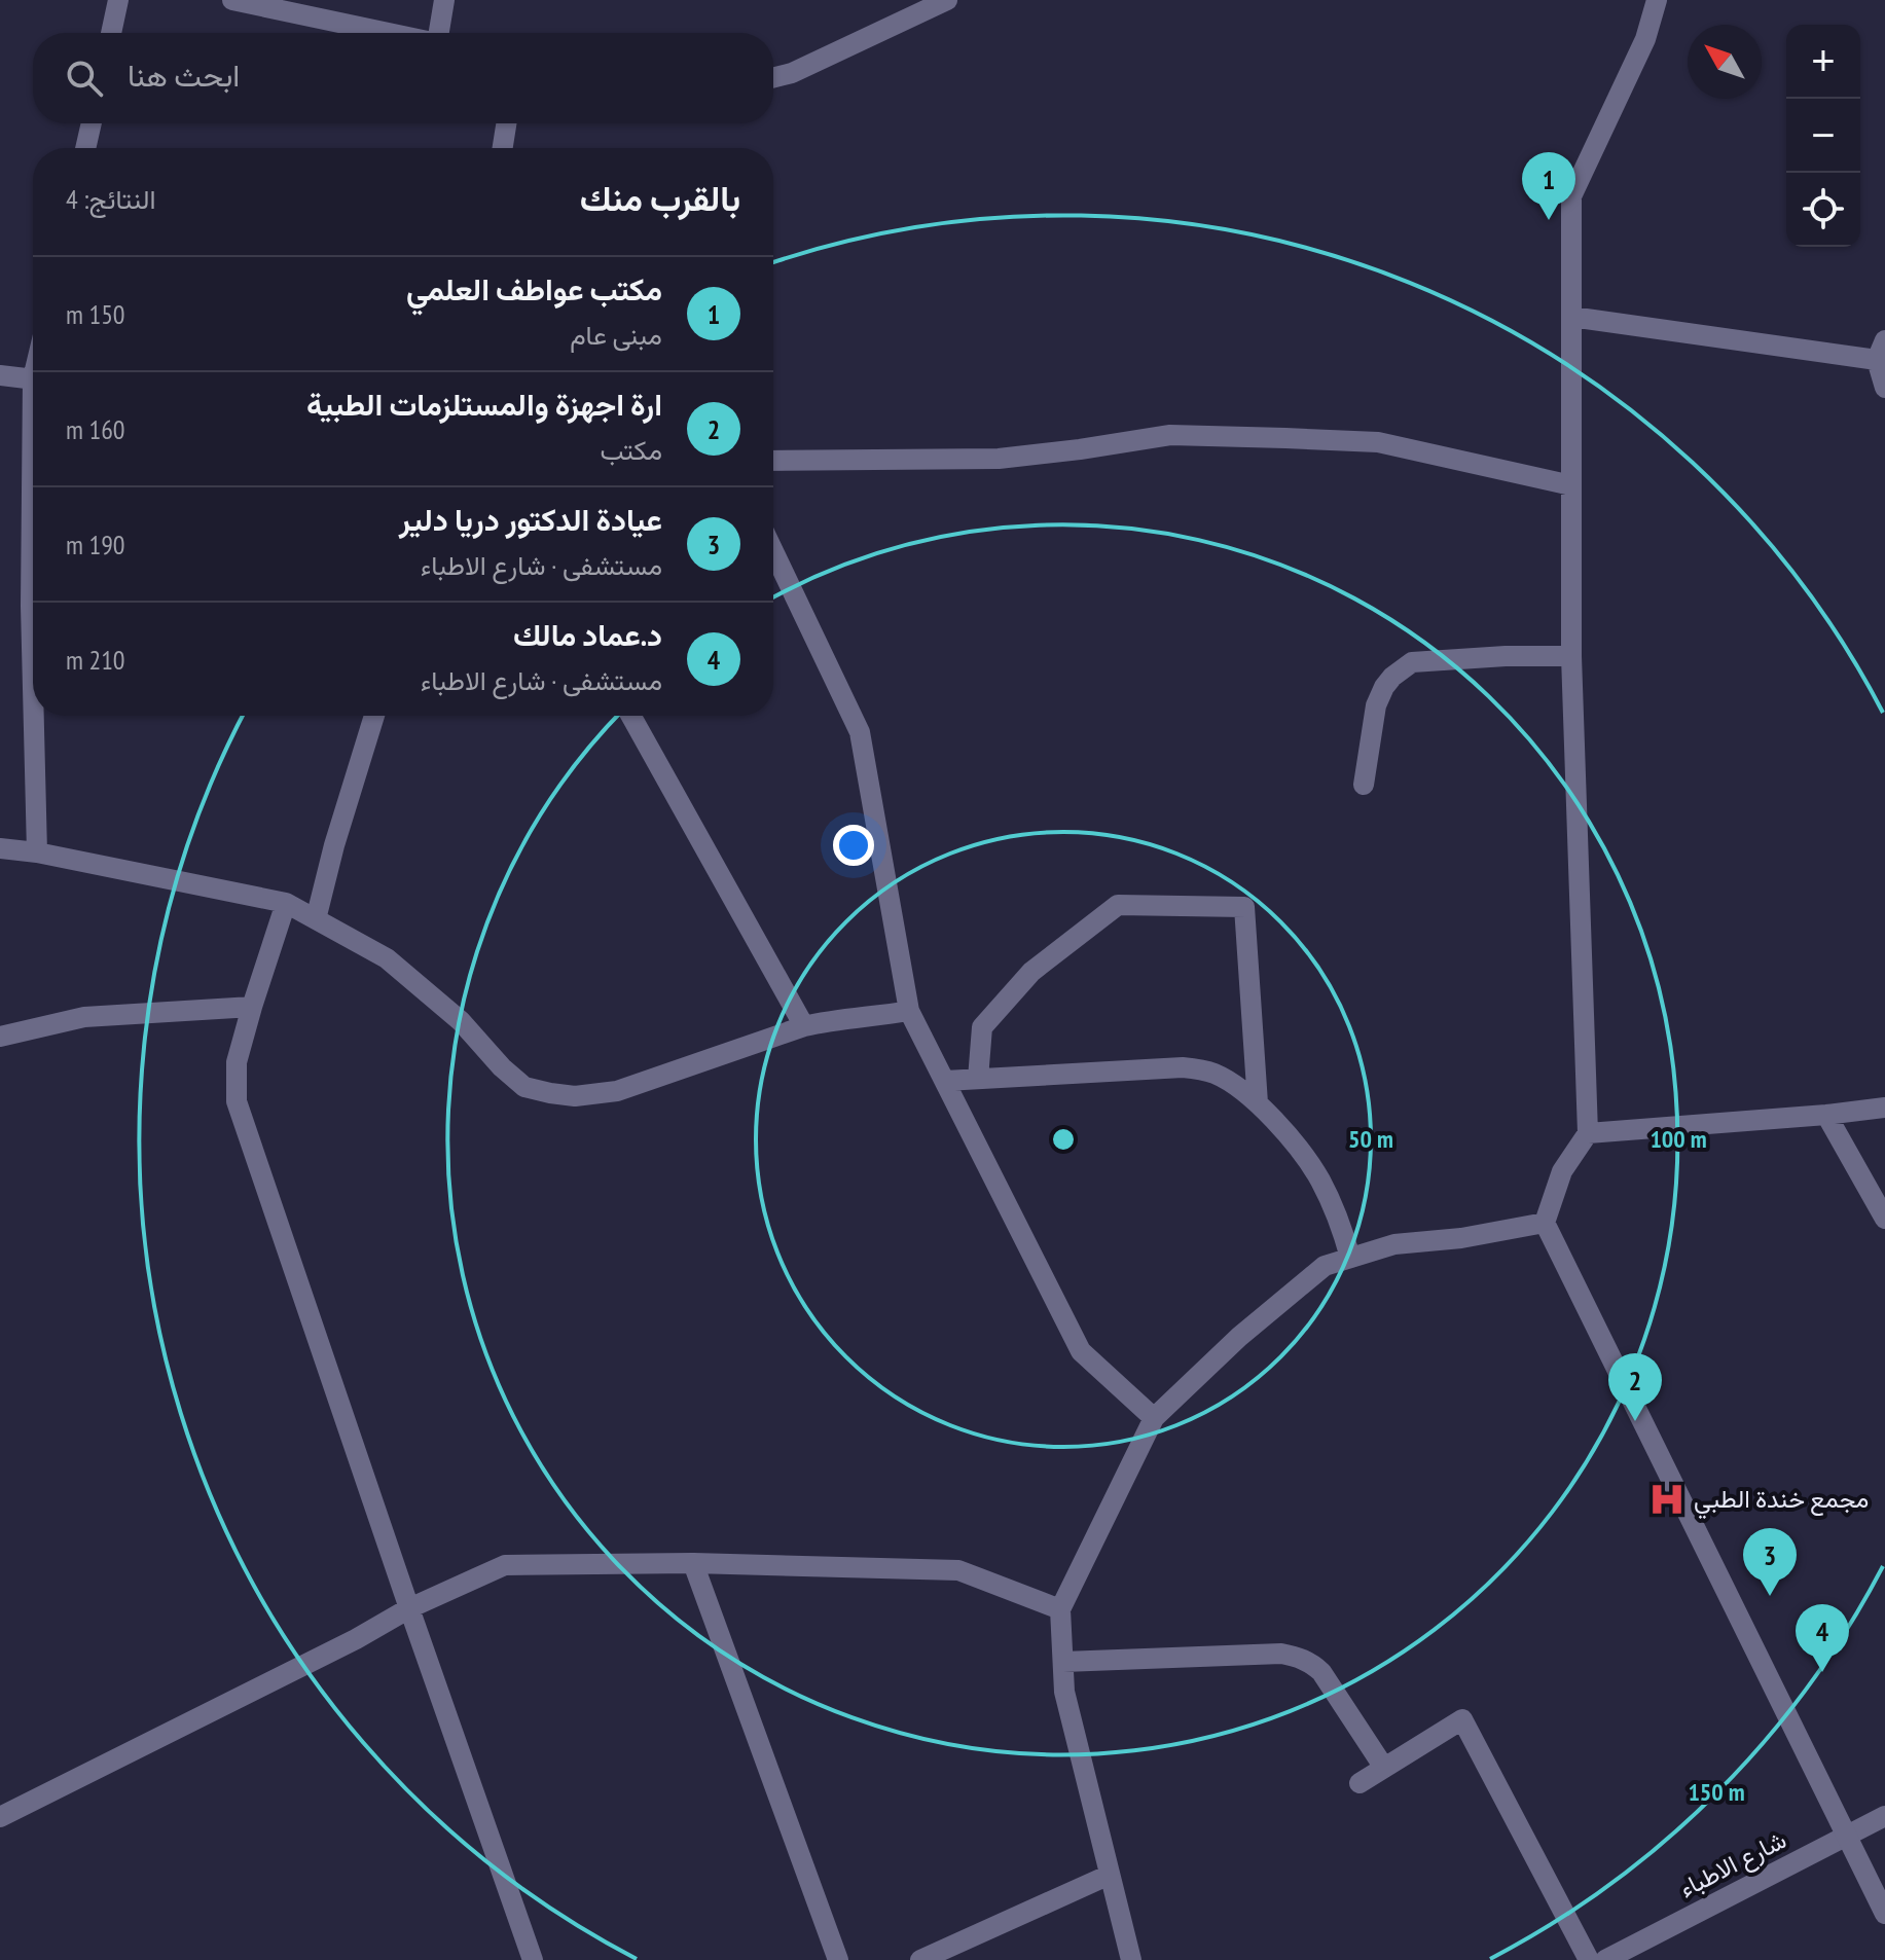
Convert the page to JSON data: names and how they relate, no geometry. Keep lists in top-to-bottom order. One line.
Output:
{"streets":{"street":["شارع الاطباء"]},"places":{"hospital":["مجمع خندة الطبي"]},"north":"top left","page":{"map_buttons":["+","−"],"search":"ابحث هنا","heading":["بالقرب منك","النتائج: 4"],"pins":["1","2","3","4"],"list":[{"mark":"1","name":"مكتب عواطف العلمي","note":"مبنى عام","value":"150 m"},{"mark":"2","name":"ارة اجهزة والمستلزمات الطبية","note":"مكتب","value":"160 m"},{"mark":"3","name":"عيادة الدكتور دريا دلير","note":"مستشفى · شارع الاطباء","value":"190 m"},{"mark":"4","name":"د.عماد مالك","note":"مستشفى · شارع الاطباء","value":"210 m"}]},"rings":["50 m","100 m","150 m"]}
